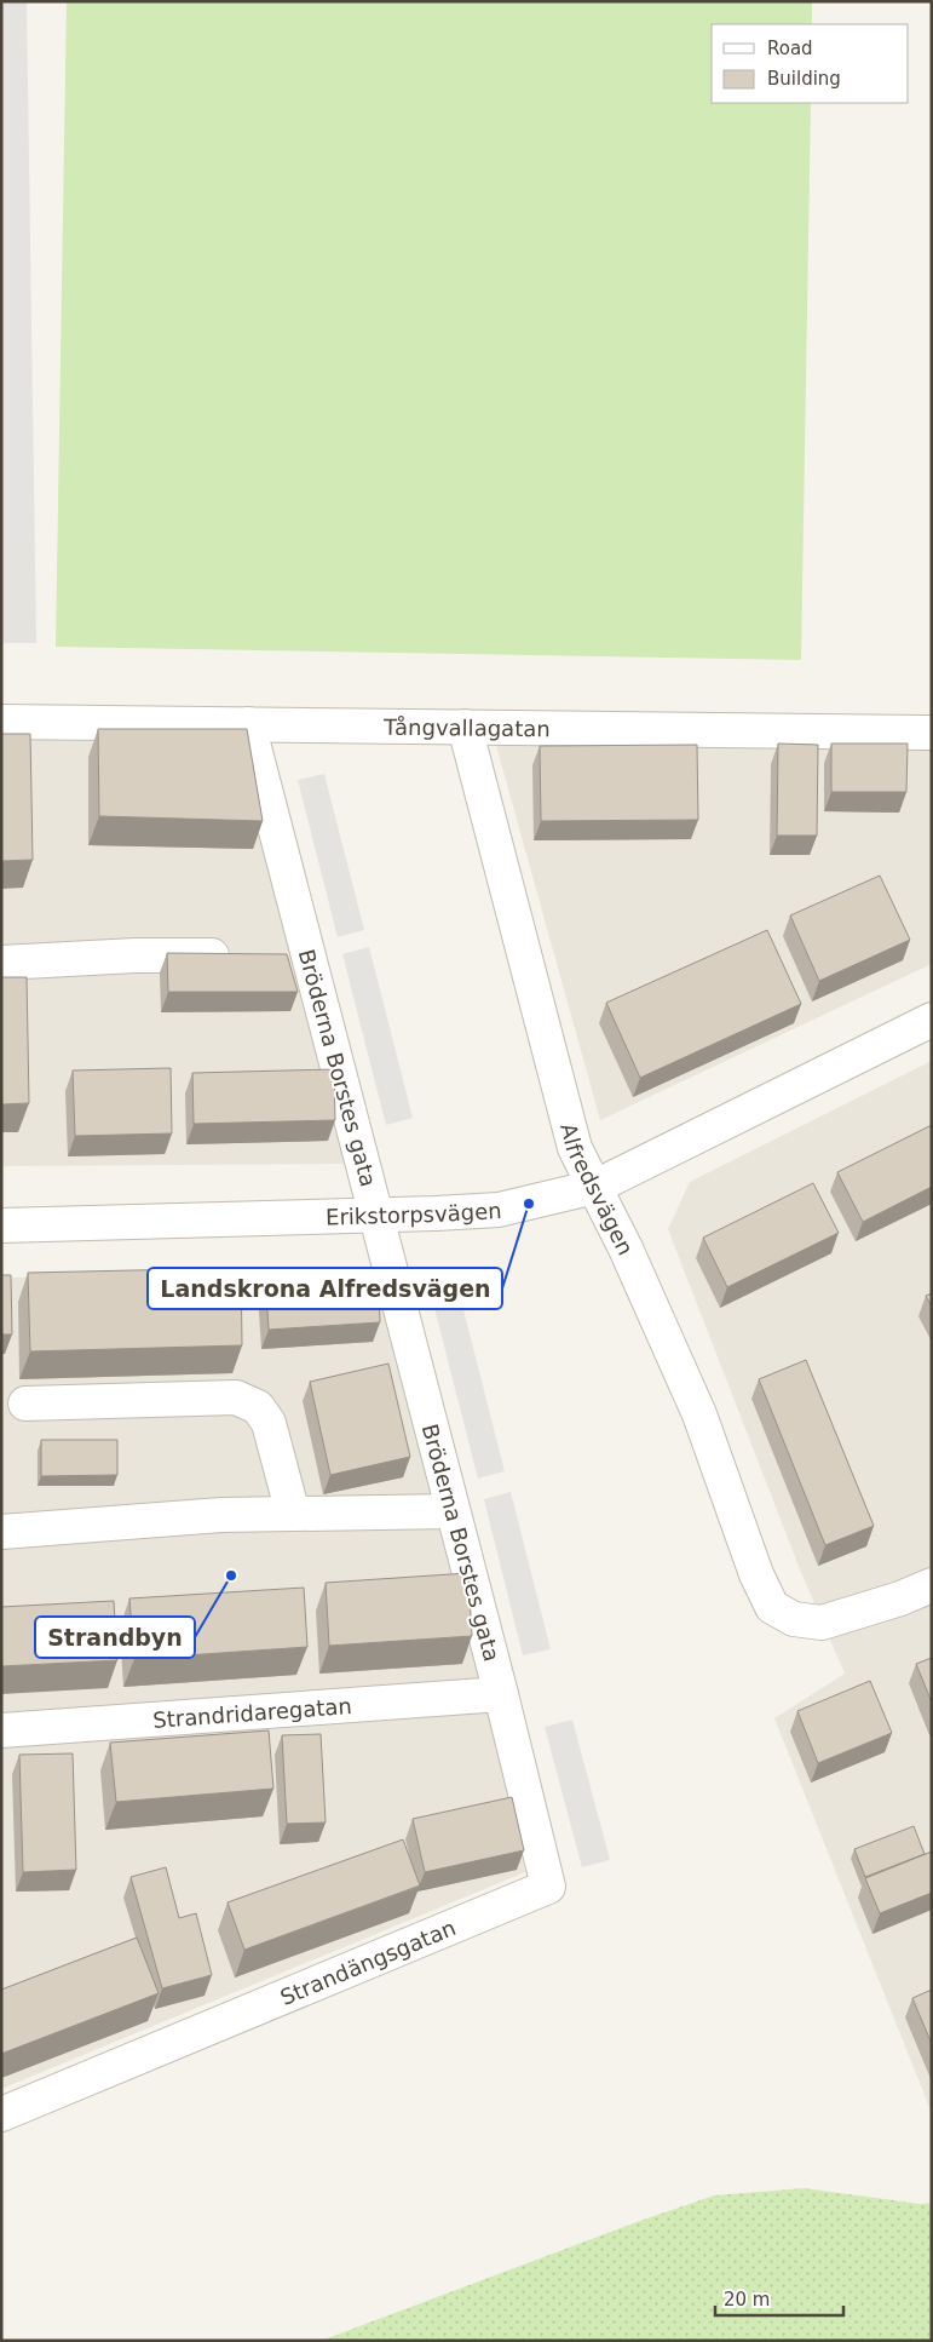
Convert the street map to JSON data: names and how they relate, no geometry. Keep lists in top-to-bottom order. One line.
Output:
{"streets":{"street":["Tångvallagatan","Bröderna Borstes gata","Alfredsvägen","Erikstorpsvägen","Strandridaregatan","Strandängsgatan"]},"crossings":[["Tångvallagatan","Bröderna Borstes gata"],["Tångvallagatan","Alfredsvägen"],["Bröderna Borstes gata","Erikstorpsvägen"],["Bröderna Borstes gata","Strandridaregatan"],["Bröderna Borstes gata","Strandängsgatan"],["Alfredsvägen","Erikstorpsvägen"],["Strandridaregatan","Strandängsgatan"]],"places":["Landskrona Alfredsvägen","Strandbyn"],"legend":["Road","Building"],"scale_bar":"20 m"}
